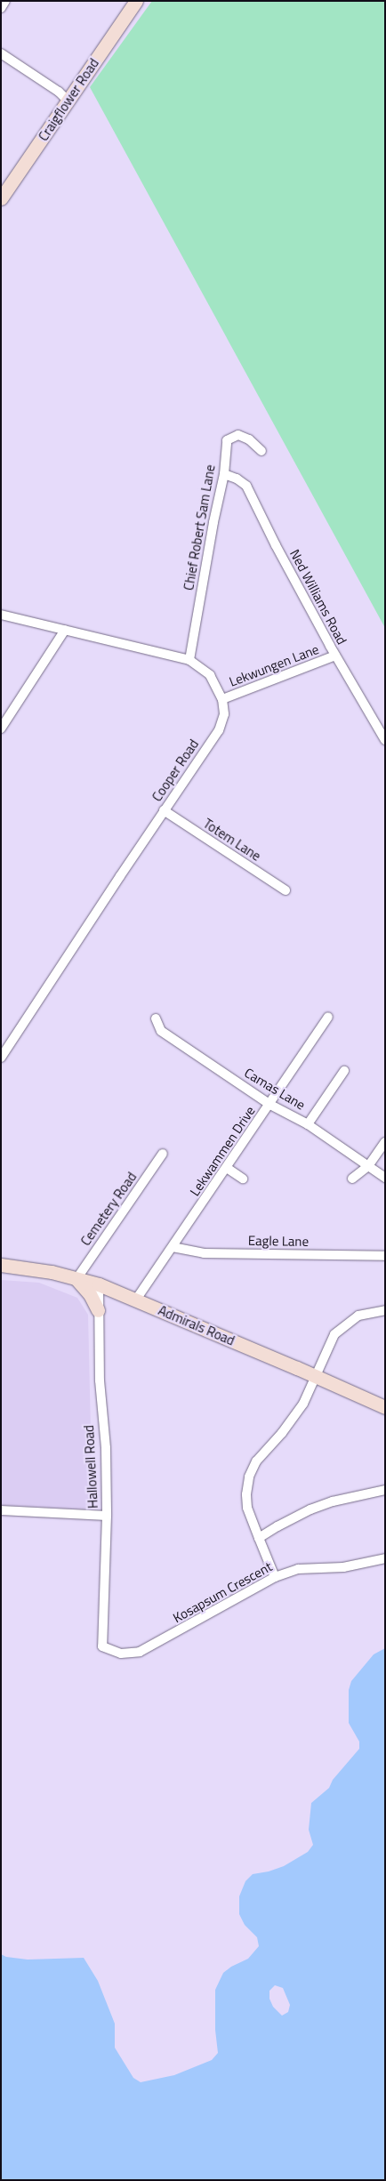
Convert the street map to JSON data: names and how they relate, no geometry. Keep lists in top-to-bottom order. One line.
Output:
{"streets":{"main road":["Craigflower Road","Admirals Road"],"street":["Chief Robert Sam Lane","Ned Williams Road","Lekwungen Lane","Cooper Road","Totem Lane","Camas Lane","Lekwammen Drive","Cemetery Road","Eagle Lane","Hallowell Road","Kosapsum Crescent"]},"crossings":[["Chief Robert Sam Lane","Ned Williams Road"],["Chief Robert Sam Lane","Cooper Road"],["Ned Williams Road","Lekwungen Lane"],["Lekwungen Lane","Cooper Road"],["Cooper Road","Totem Lane"],["Camas Lane","Lekwammen Drive"],["Lekwammen Drive","Eagle Lane"],["Lekwammen Drive","Admirals Road"],["Cemetery Road","Admirals Road"],["Admirals Road","Hallowell Road"],["Hallowell Road","Kosapsum Crescent"]]}
